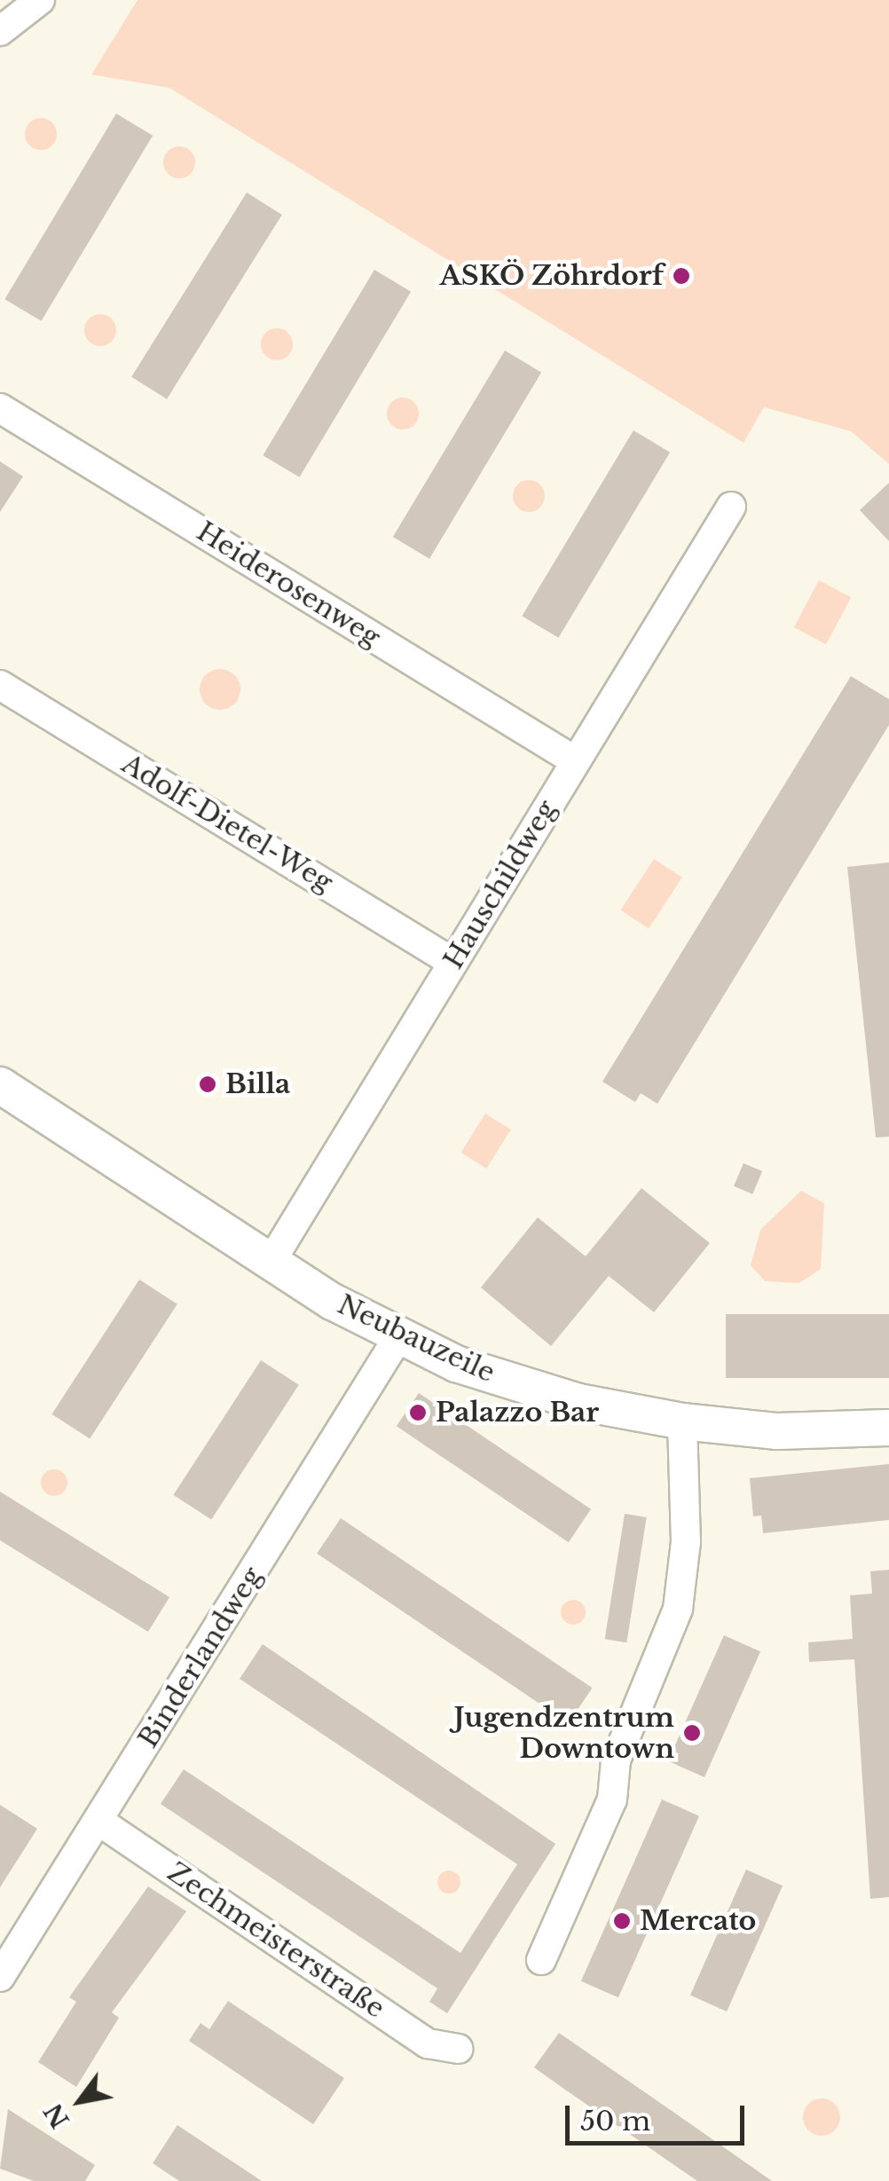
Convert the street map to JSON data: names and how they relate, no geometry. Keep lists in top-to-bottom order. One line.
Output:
{"streets":{"street":["Heiderosenweg","Adolf-Dietel-Weg","Hauschildweg","Neubauzeile","Binderlandweg","Zechmeisterstraße"]},"crossings":[["Heiderosenweg","Hauschildweg"],["Adolf-Dietel-Weg","Hauschildweg"],["Hauschildweg","Neubauzeile"],["Neubauzeile","Binderlandweg"],["Binderlandweg","Zechmeisterstraße"]],"places":["ASKÖ Zöhrdorf","Billa","Palazzo Bar","Jugendzentrum Downtown","Mercato"],"scale_bar":"50 m","north":"bottom left"}
